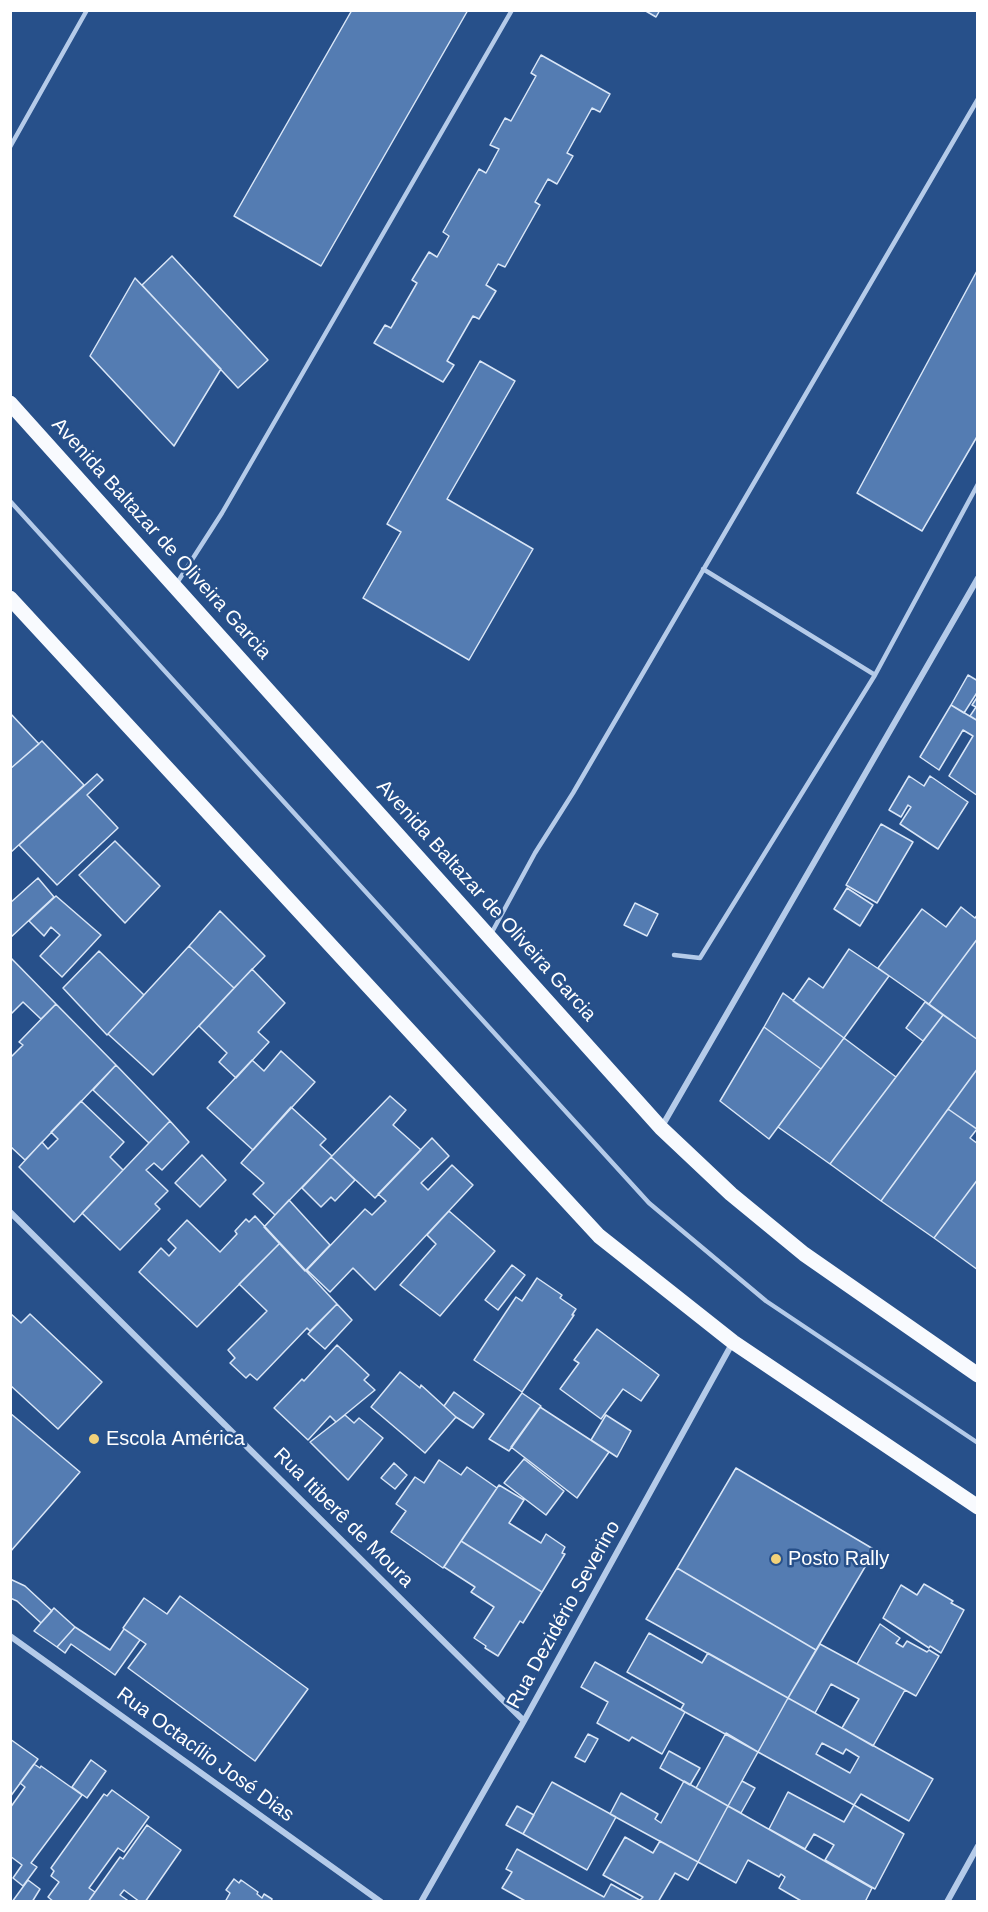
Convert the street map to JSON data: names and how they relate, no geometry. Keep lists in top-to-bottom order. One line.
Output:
{"streets":{"main road":["Avenida Baltazar de Oliveira Garcia"],"street":["Rua Itiberê de Moura","Rua Dezidério Severino","Rua Octacílio José Dias"]},"crossings":[["Rua Itiberê de Moura","Rua Dezidério Severino"]],"places":["Escola América","Posto Rally"]}
